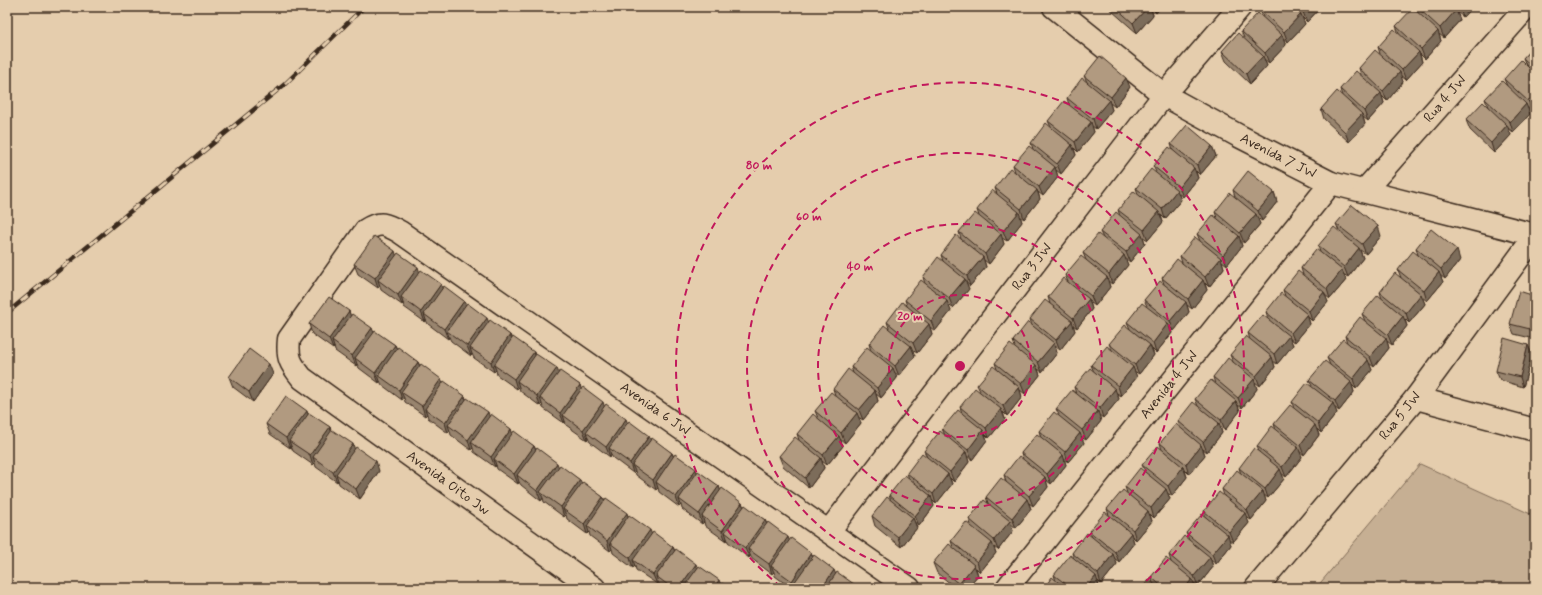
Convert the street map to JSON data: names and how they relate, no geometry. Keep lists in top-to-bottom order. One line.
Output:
{"streets":{"street":["Rua 4 JW","Avenida 7 JW","Rua 3 JW","Avenida 4 JW","Avenida 6 JW","Rua 5 JW","Avenida Oito Jw"]},"crossings":[["Rua 4 JW","Avenida 7 JW"],["Avenida 7 JW","Rua 3 JW"],["Avenida 7 JW","Avenida 4 JW"],["Avenida 7 JW","Rua 5 JW"],["Rua 3 JW","Avenida 6 JW"],["Avenida 6 JW","Avenida Oito Jw"]],"rings":["80 m","60 m","40 m","20 m"]}
